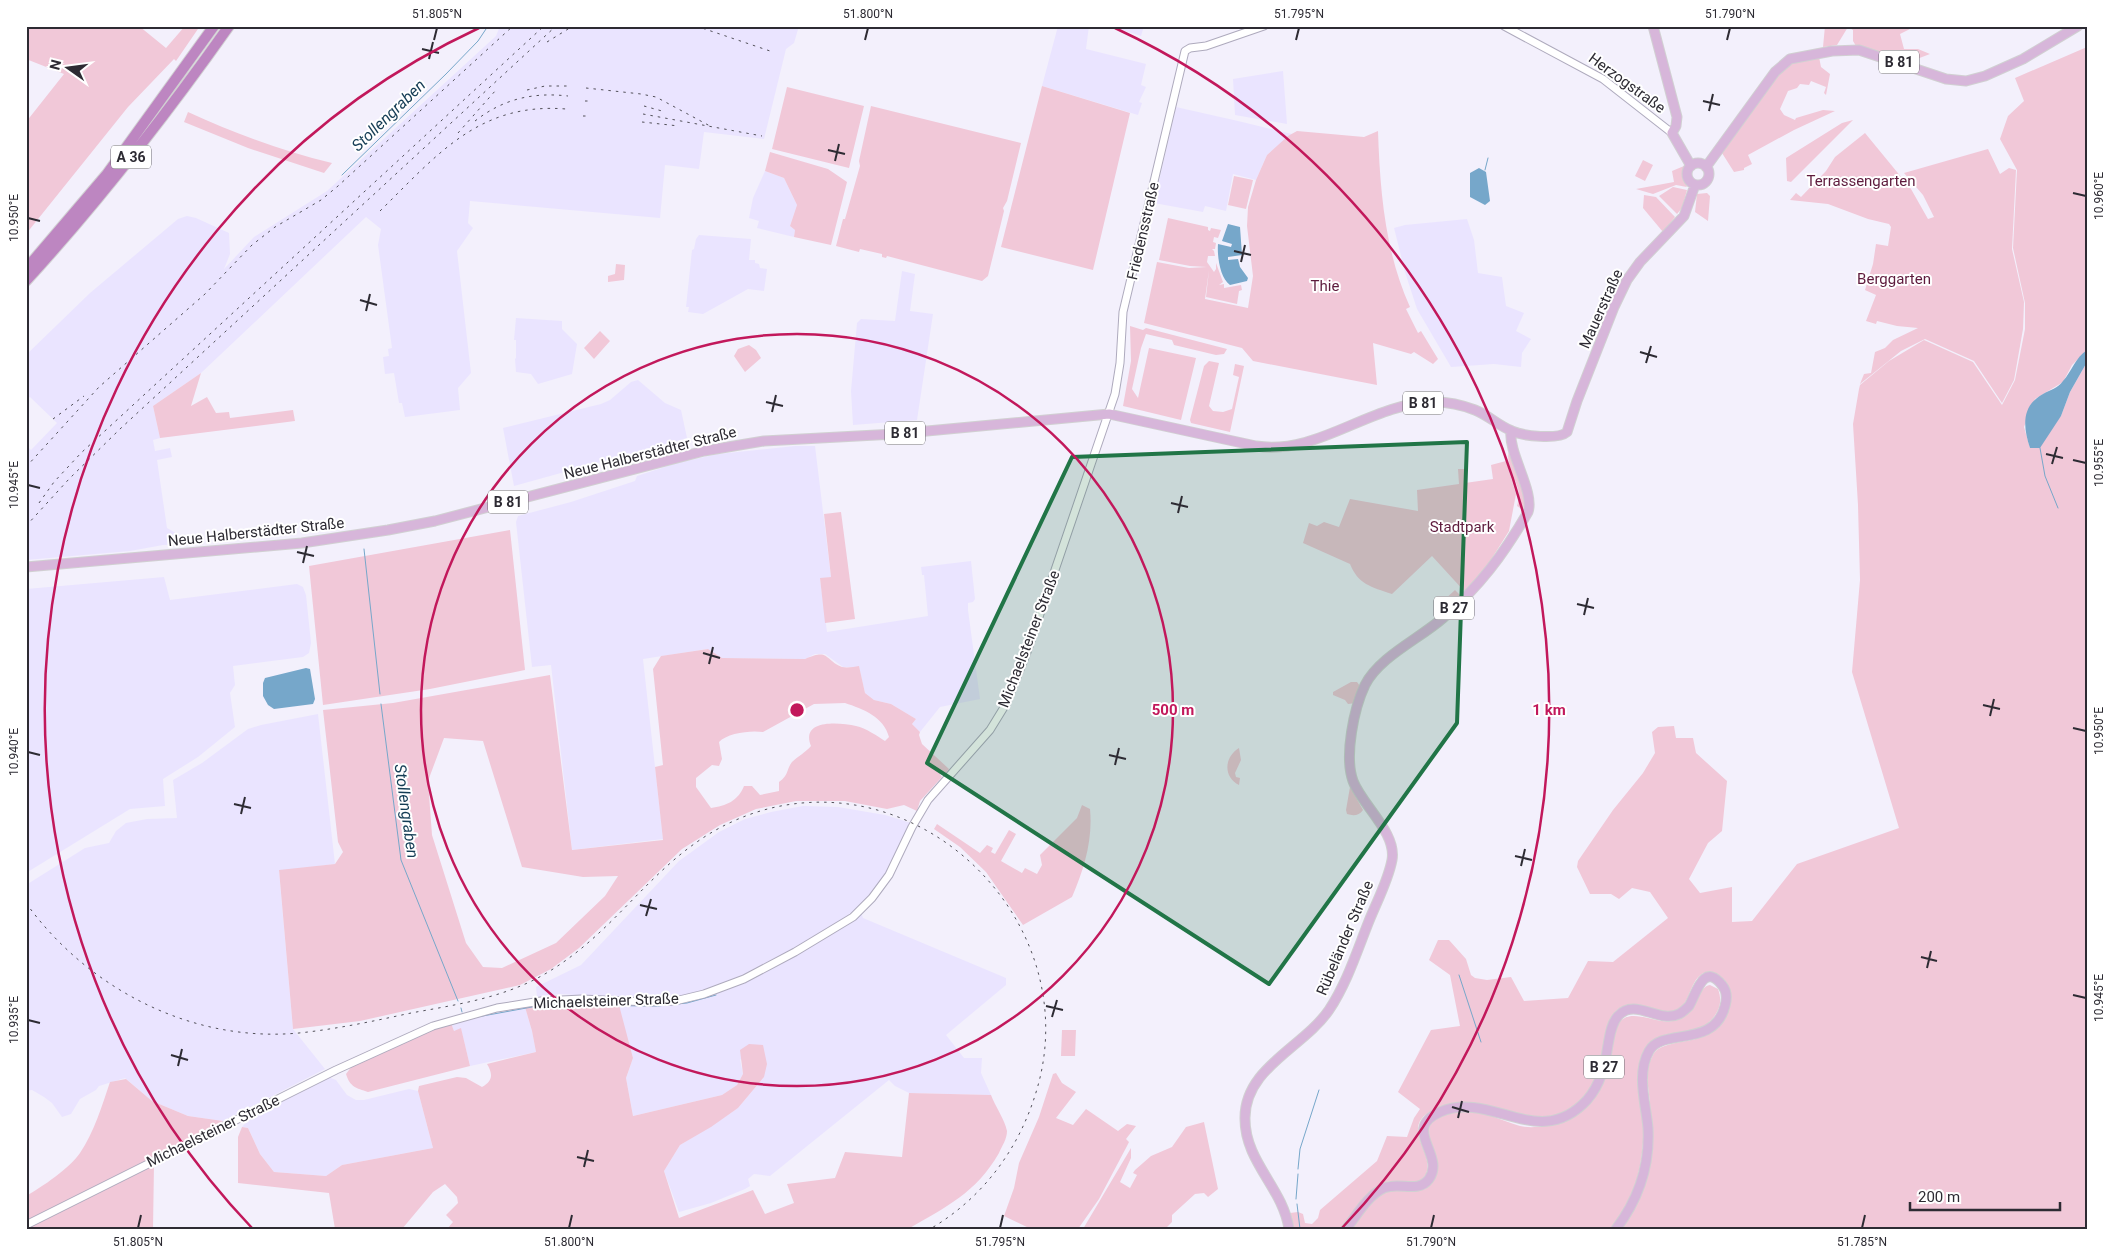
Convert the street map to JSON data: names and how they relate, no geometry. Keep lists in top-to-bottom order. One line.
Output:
{"streets":{"highway":["A 36"],"main road":["B 81","Herzogstraße","Mauerstraße","Neue Halberstädter Straße","B 27","Rübeländer Straße"],"street":["Friedensstraße","Michaelsteiner Straße"]},"crossings":[["B 81","Herzogstraße"],["B 81","Mauerstraße"],["Herzogstraße","Mauerstraße"],["Friedensstraße","Neue Halberstädter Straße"],["Friedensstraße","Michaelsteiner Straße"],["Mauerstraße","Neue Halberstädter Straße"],["Neue Halberstädter Straße","Michaelsteiner Straße"],["Neue Halberstädter Straße","Rübeländer Straße"]],"water":["Stollengraben"],"parks":["Terrassengarten","Berggarten","Thie","Stadtpark"],"scale_bar":"200 m","north":"left","coordinates":["51.805°N","51.800°N","51.795°N","51.790°N","10.960°E","10.950°E","10.955°E","10.945°E","10.940°E","10.935°E","51.785°N"],"rings":["500 m","1 km"]}
